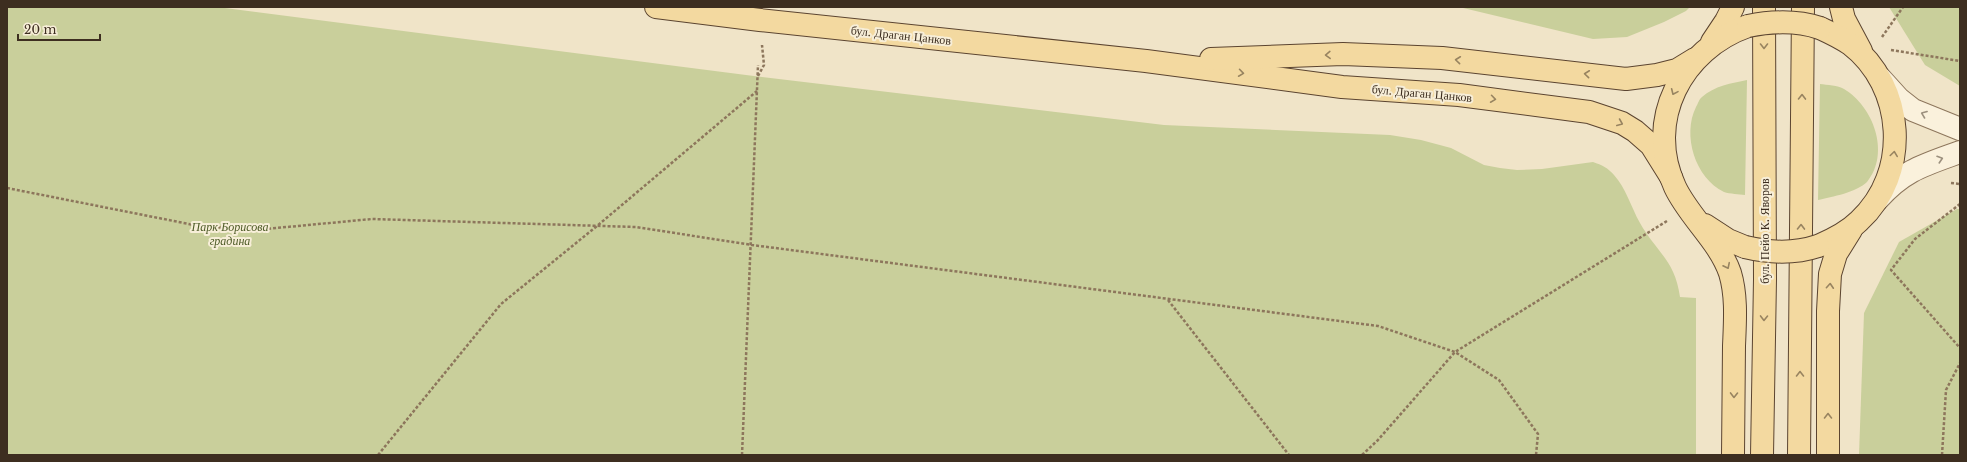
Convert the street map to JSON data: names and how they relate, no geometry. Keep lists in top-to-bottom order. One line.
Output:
{"streets":{"main road":["бул. Драган Цанков","бул. Пейо К. Яворов"]},"parks":["Парк Борисова градина"],"scale_bar":"20 m"}
